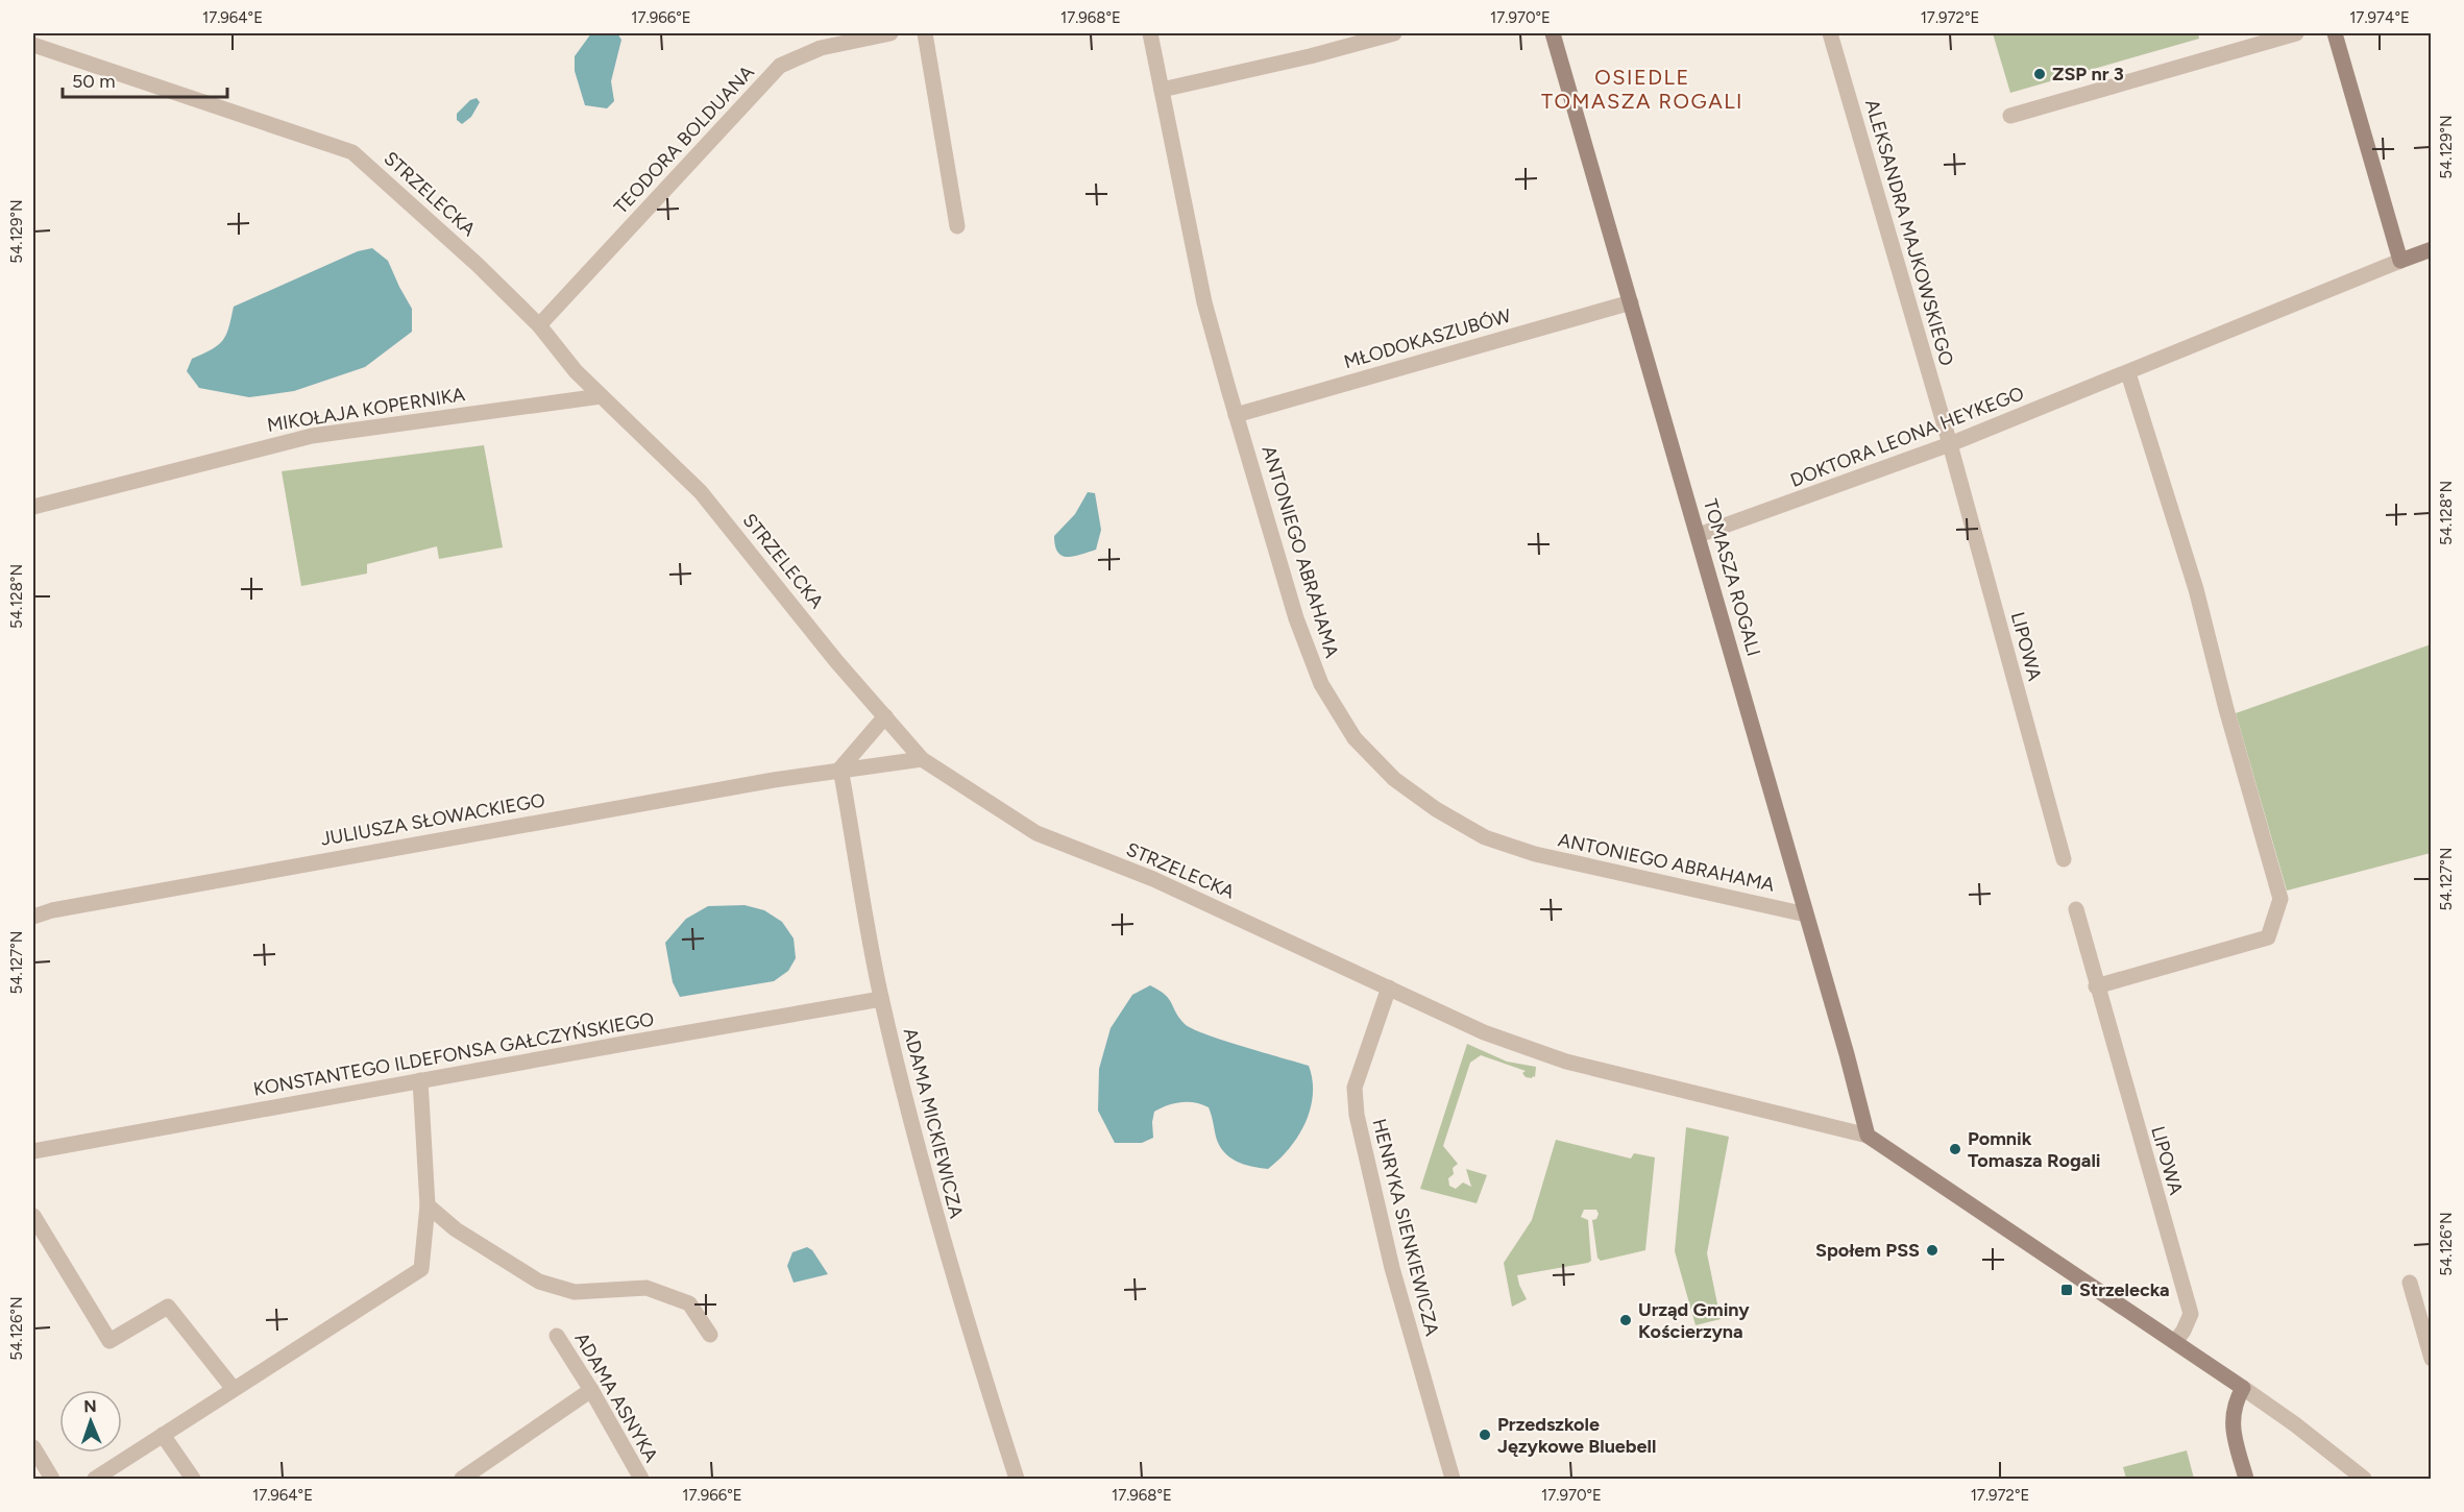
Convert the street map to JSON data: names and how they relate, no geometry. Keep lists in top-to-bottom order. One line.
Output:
{"streets":{"street":["TEODORA BOLDUANA","STRZELECKA","ALEKSANDRA MAJKOWSKIEGO","MŁODOKASZUBÓW","MIKOŁAJA KOPERNIKA","DOKTORA LEONA HEYKEGO","ANTONIEGO ABRAHAMA","TOMASZA ROGALI","LIPOWA","JULIUSZA SŁOWACKIEGO","KONSTANTEGO ILDEFONSA GAŁCZYŃSKIEGO","ADAMA MICKIEWICZA","HENRYKA SIENKIEWICZA","ADAMA ASNYKA"]},"crossings":[["TEODORA BOLDUANA","STRZELECKA"],["STRZELECKA","MIKOŁAJA KOPERNIKA"],["STRZELECKA","TOMASZA ROGALI"],["STRZELECKA","LIPOWA"],["STRZELECKA","JULIUSZA SŁOWACKIEGO"],["STRZELECKA","HENRYKA SIENKIEWICZA"],["ALEKSANDRA MAJKOWSKIEGO","DOKTORA LEONA HEYKEGO"],["ALEKSANDRA MAJKOWSKIEGO","LIPOWA"],["MŁODOKASZUBÓW","ANTONIEGO ABRAHAMA"],["MŁODOKASZUBÓW","TOMASZA ROGALI"],["DOKTORA LEONA HEYKEGO","TOMASZA ROGALI"],["DOKTORA LEONA HEYKEGO","LIPOWA"],["ANTONIEGO ABRAHAMA","TOMASZA ROGALI"],["JULIUSZA SŁOWACKIEGO","ADAMA MICKIEWICZA"],["KONSTANTEGO ILDEFONSA GAŁCZYŃSKIEGO","ADAMA MICKIEWICZA"]],"districts":["OSIEDLE TOMASZA ROGALI"],"places":{"other":["ZSP nr 3","Pomnik Tomasza Rogali","Społem PSS","Urząd Gminy Kościerzyna","Przedszkole Językowe Bluebell"],"transit":["Strzelecka"]},"scale_bar":"50 m","north":"top","coordinates":["17.964°E","17.966°E","17.968°E","17.970°E","17.972°E","17.974°E","54.129°N","54.128°N","54.127°N","54.126°N"]}
